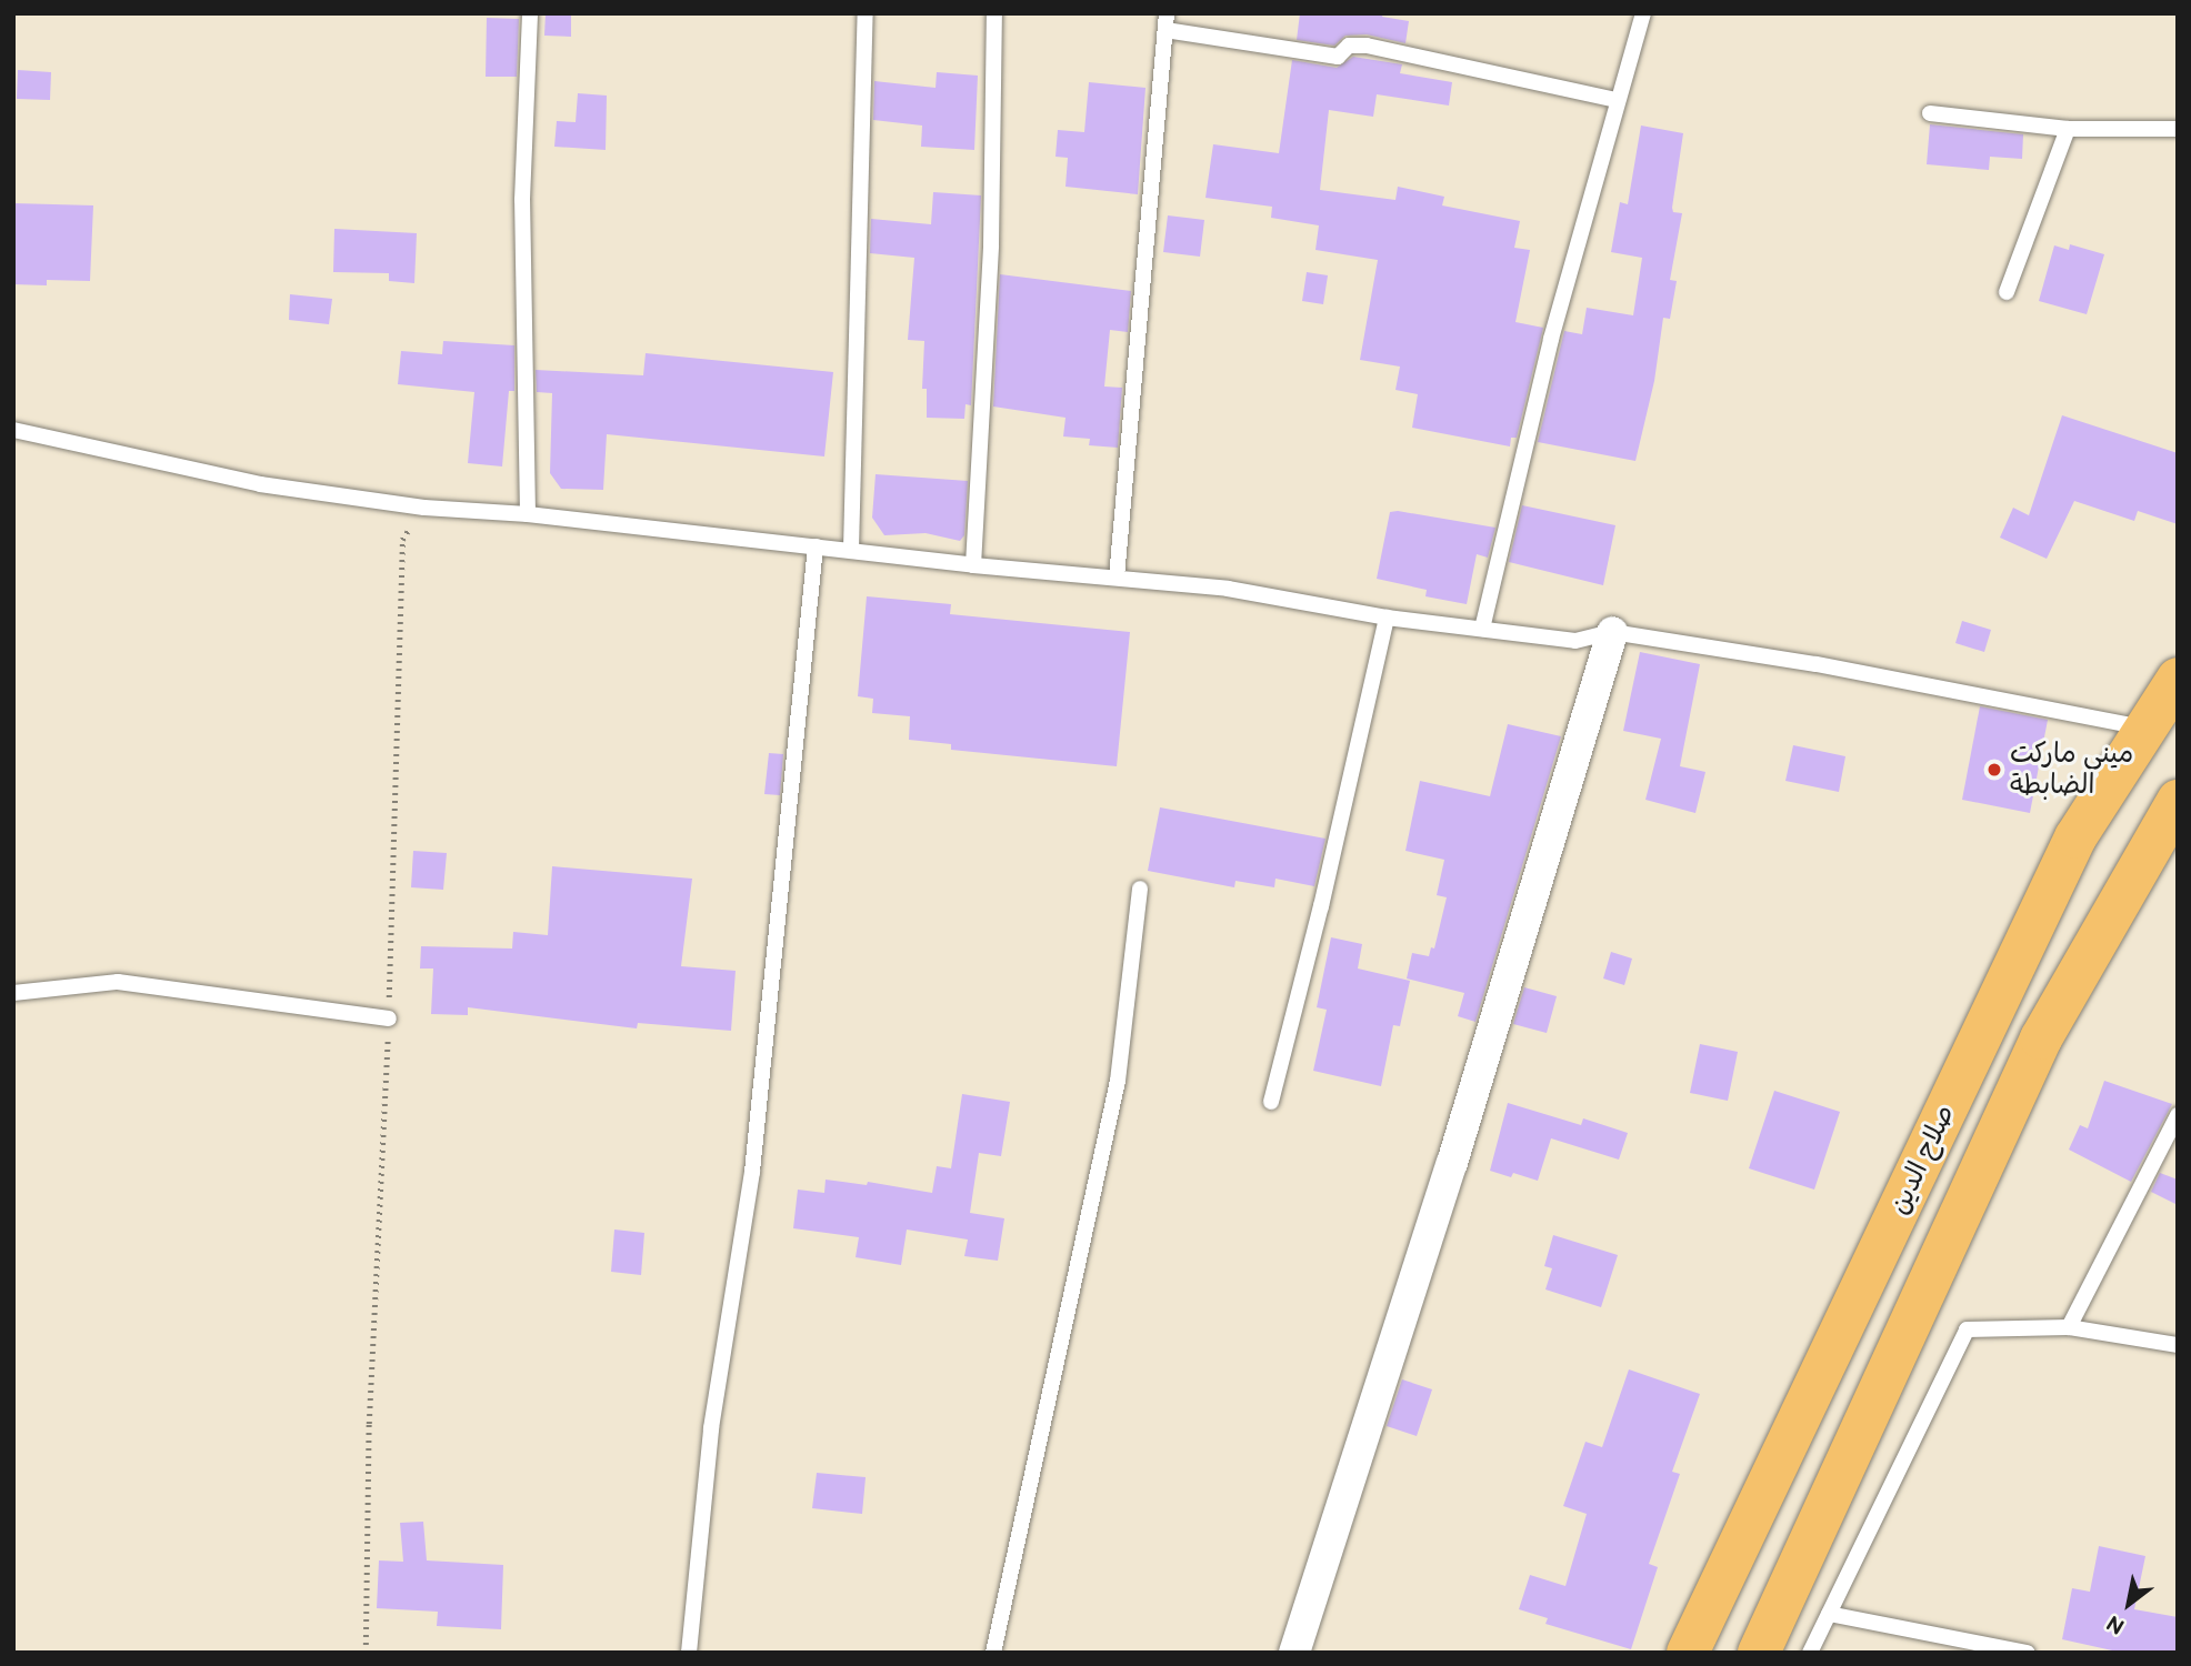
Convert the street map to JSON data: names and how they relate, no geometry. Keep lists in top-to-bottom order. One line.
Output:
{"streets":{"highway":["صلاح الدين"]},"places":["ميني ماركت الضابطة"],"north":"bottom left"}
